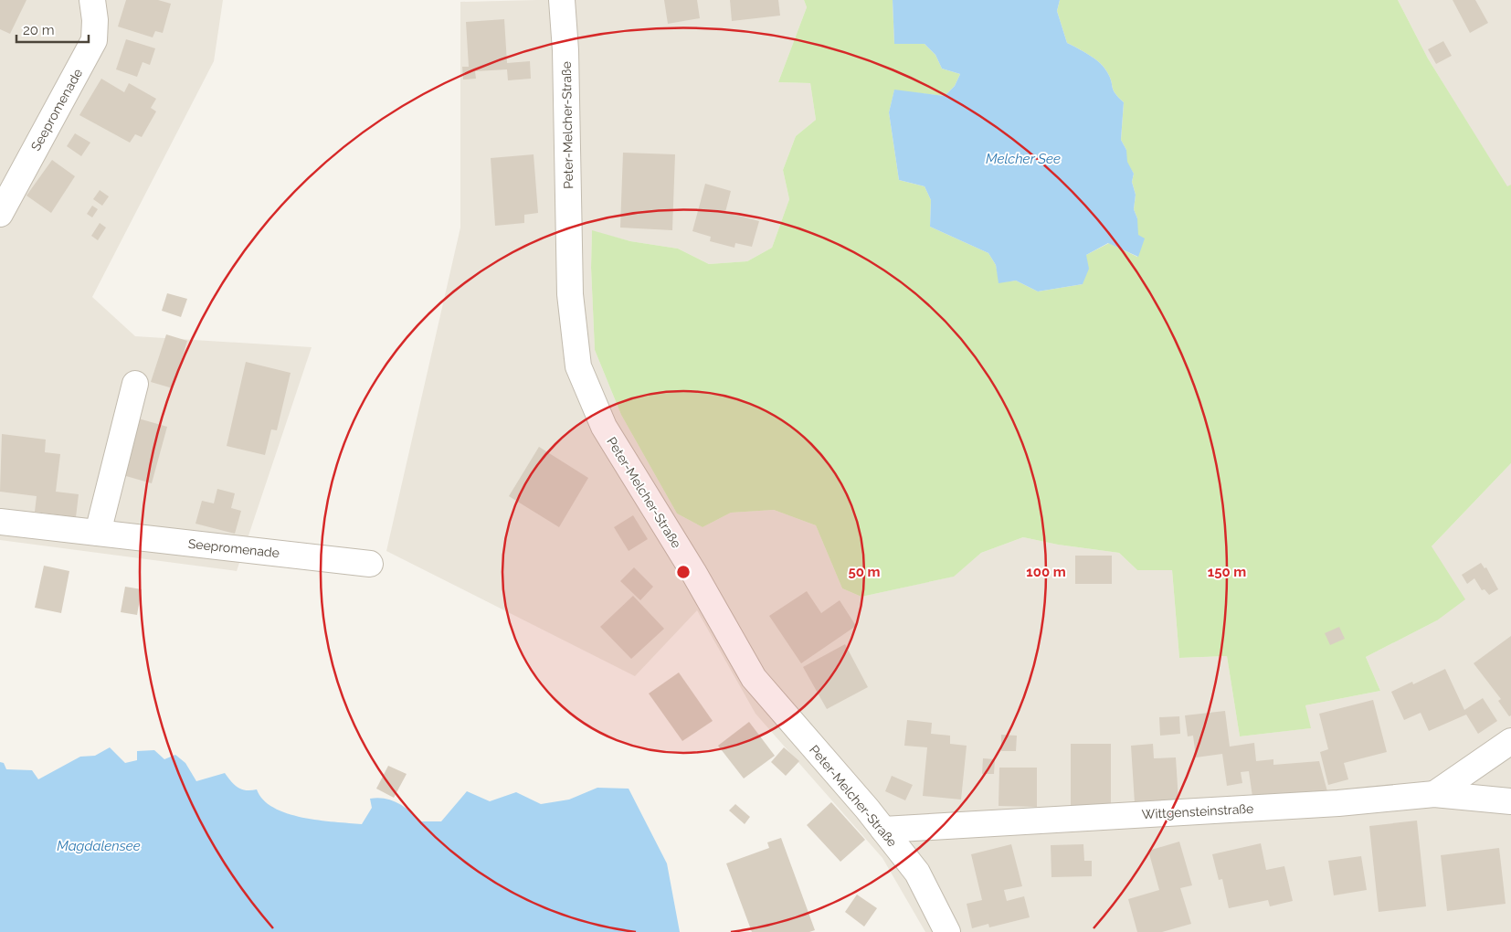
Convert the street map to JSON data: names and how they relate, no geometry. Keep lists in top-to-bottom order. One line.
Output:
{"streets":{"street":["Seepromenade","Peter-Melcher-Straße","Wittgensteinstraße"]},"crossings":[["Peter-Melcher-Straße","Wittgensteinstraße"]],"water":["Melcher See","Magdalensee"],"scale_bar":"20 m","rings":["50 m","100 m","150 m"]}
